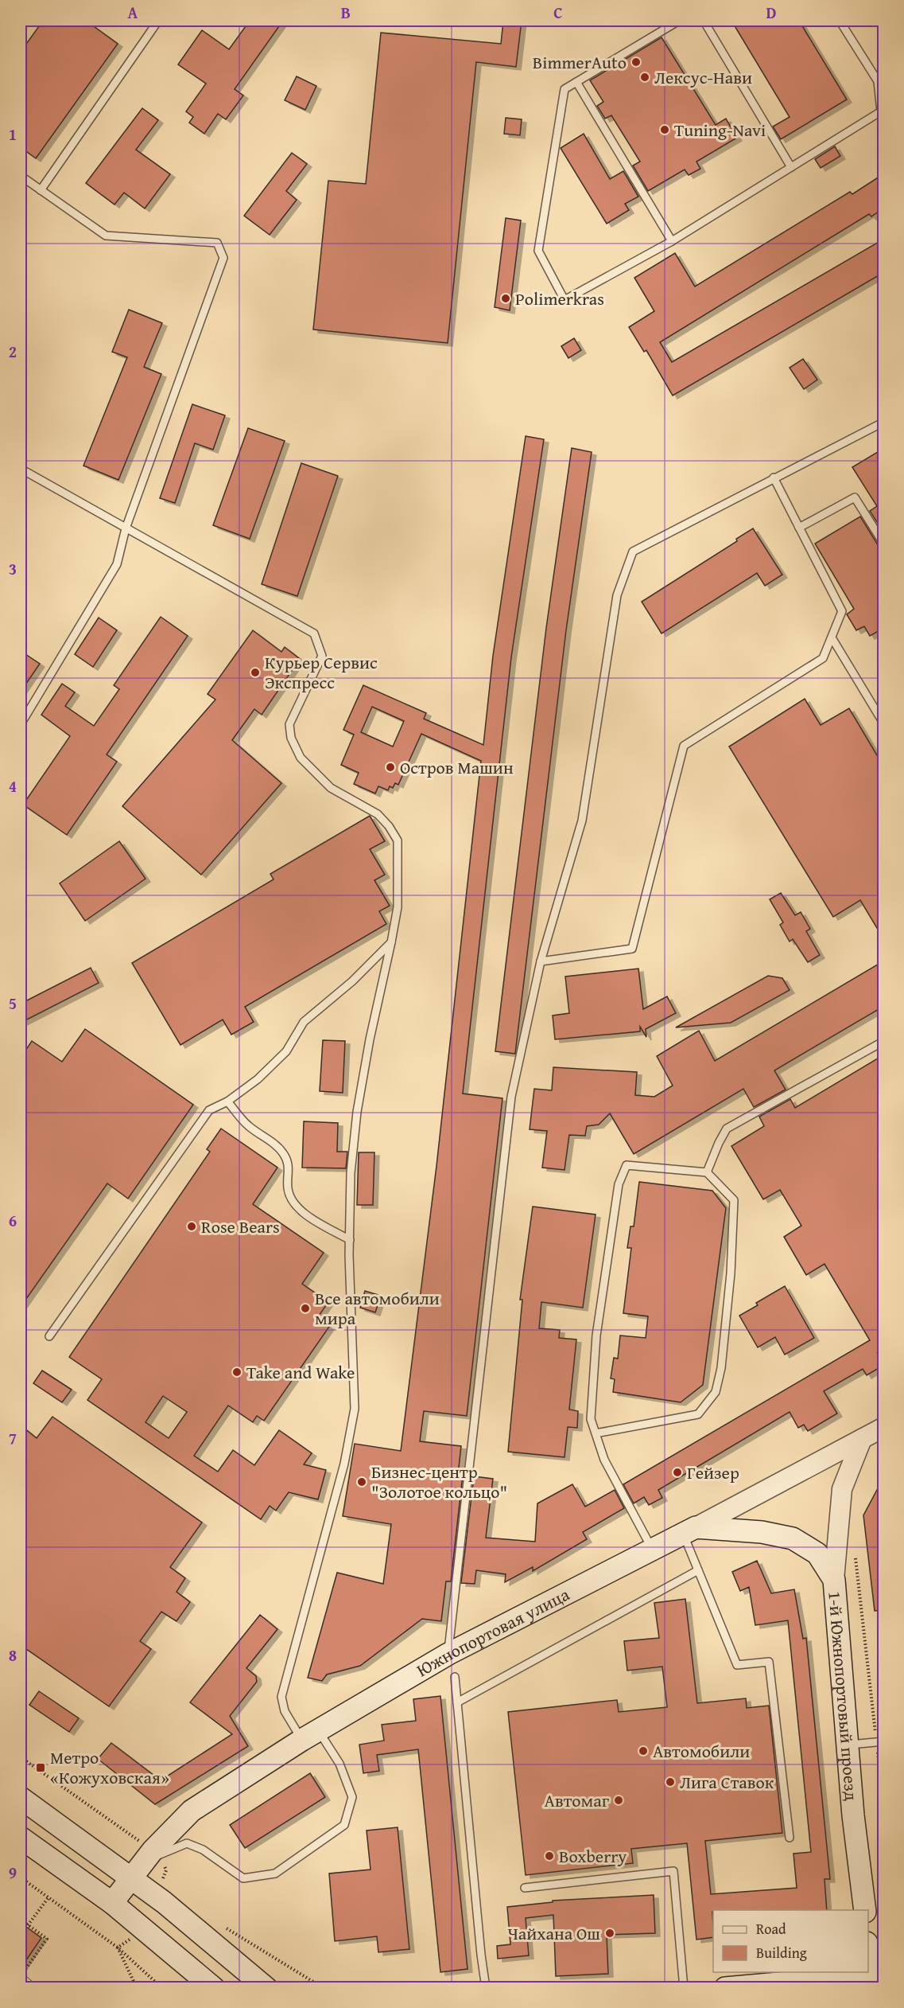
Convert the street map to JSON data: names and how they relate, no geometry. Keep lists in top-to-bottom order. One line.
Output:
{"streets":{"main road":["Южнопортовая улица","1-й Южнопортовый проезд"]},"crossings":[["Южнопортовая улица","1-й Южнопортовый проезд"]],"places":{"other":["BimmerAuto","Лексус-Нави","Tuning-Navi","Polimerkras","Курьер Сервис Экспресс","Остров Машин","Rose Bears","Все автомобили мира","Take and Wake","Гейзер","Бизнес-центр \"Золотое кольцо\"","Автомобили","Лига Ставок","Автомаг","Boxberry","Чайхана Ош"],"transit":["Метро «Кожуховская»"]},"legend":["Road","Building"],"grid":{"columns":["A","B","C","D"],"rows":["1","2","3","4","5","6","7","8","9"]}}
